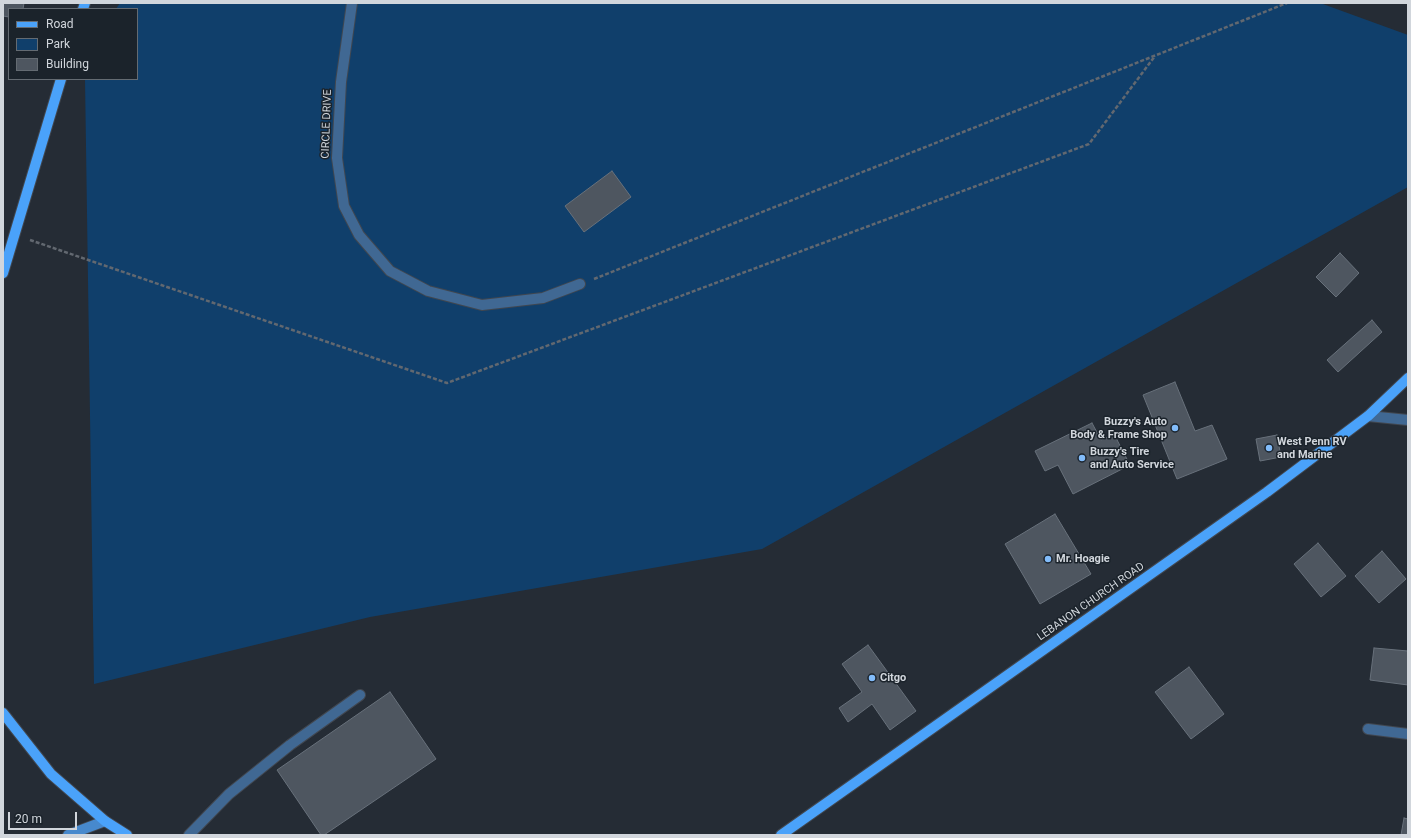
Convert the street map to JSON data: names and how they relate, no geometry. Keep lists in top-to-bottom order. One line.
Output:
{"streets":{"main road":["LEBANON CHURCH ROAD"],"street":["CIRCLE DRIVE"]},"places":["Buzzy's Auto Body & Frame Shop","West Penn RV and Marine","Buzzy's Tire and Auto Service","Mr. Hoagie","Citgo"],"legend":["Road","Park","Building"],"scale_bar":"20 m"}
